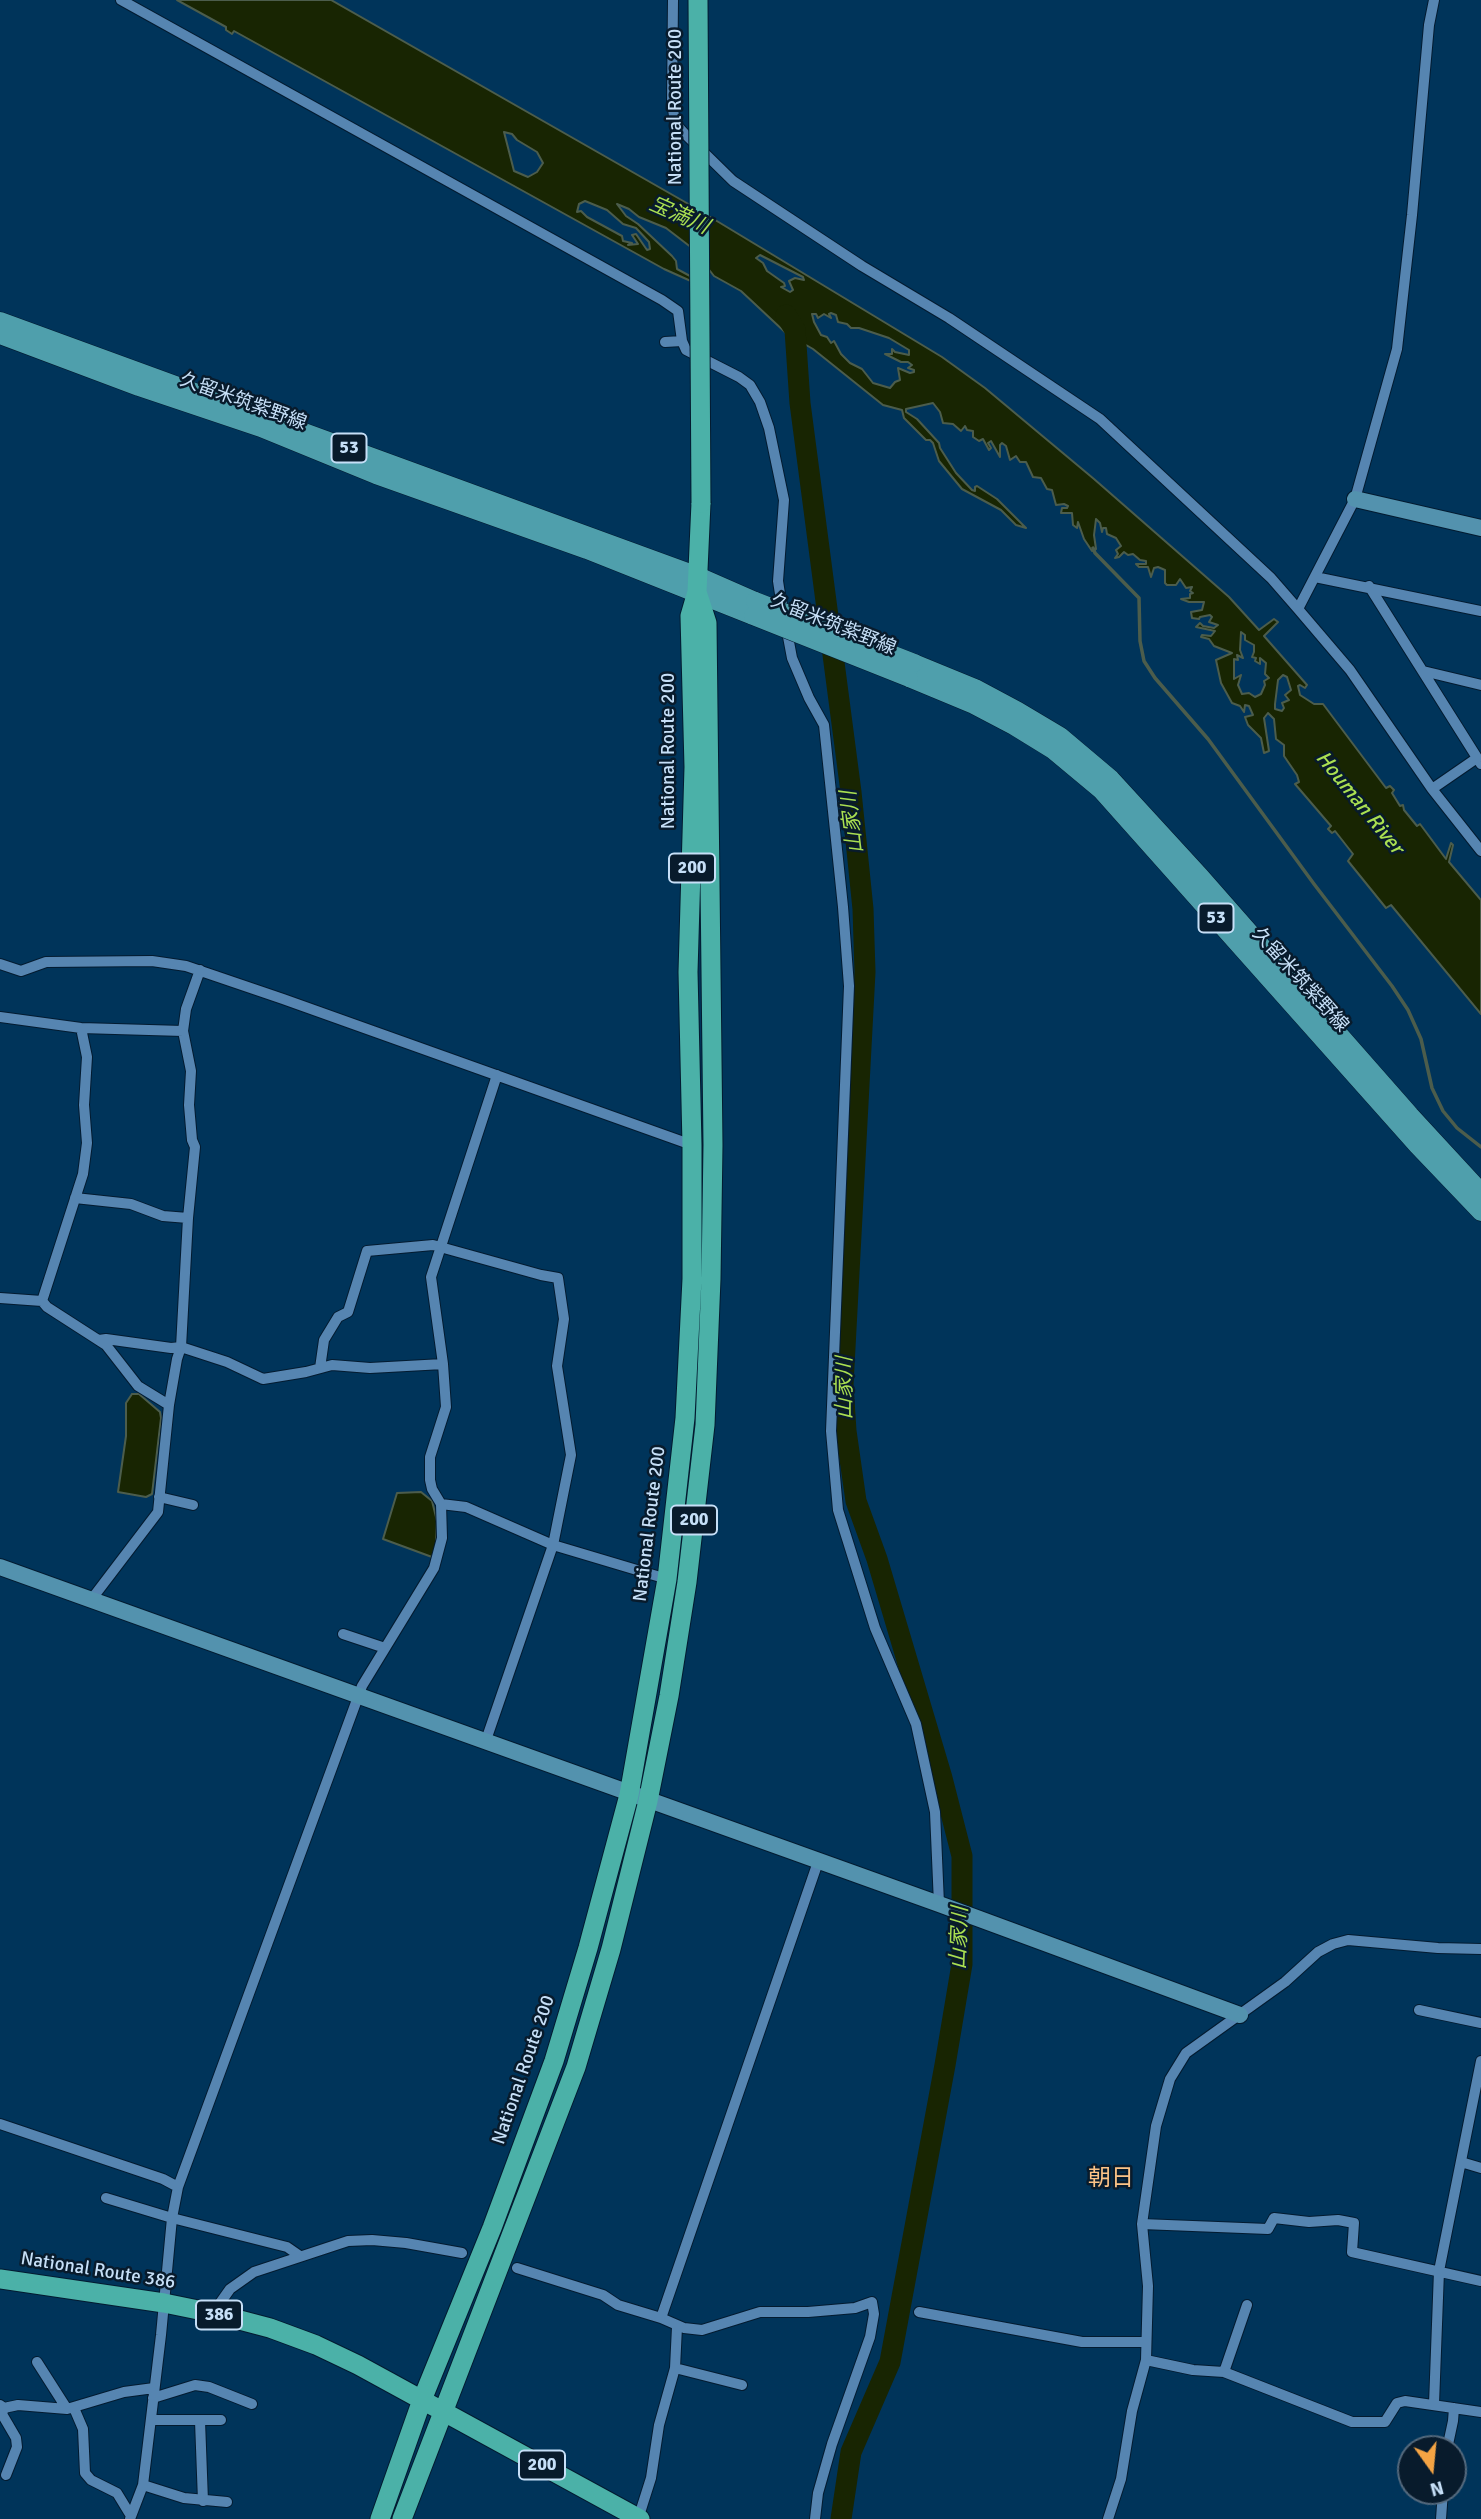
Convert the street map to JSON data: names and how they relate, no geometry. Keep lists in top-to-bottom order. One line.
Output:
{"streets":{"highway":["National Route 200","200","National Route 386","386"],"main road":["久留米筑紫野線","53"]},"crossings":[["National Route 200","久留米筑紫野線"],["National Route 200","200"],["National Route 200","National Route 386"],["200","National Route 386"]],"districts":["朝日"],"water":["宝満川","Houman River","山家川"],"north":"bottom"}
